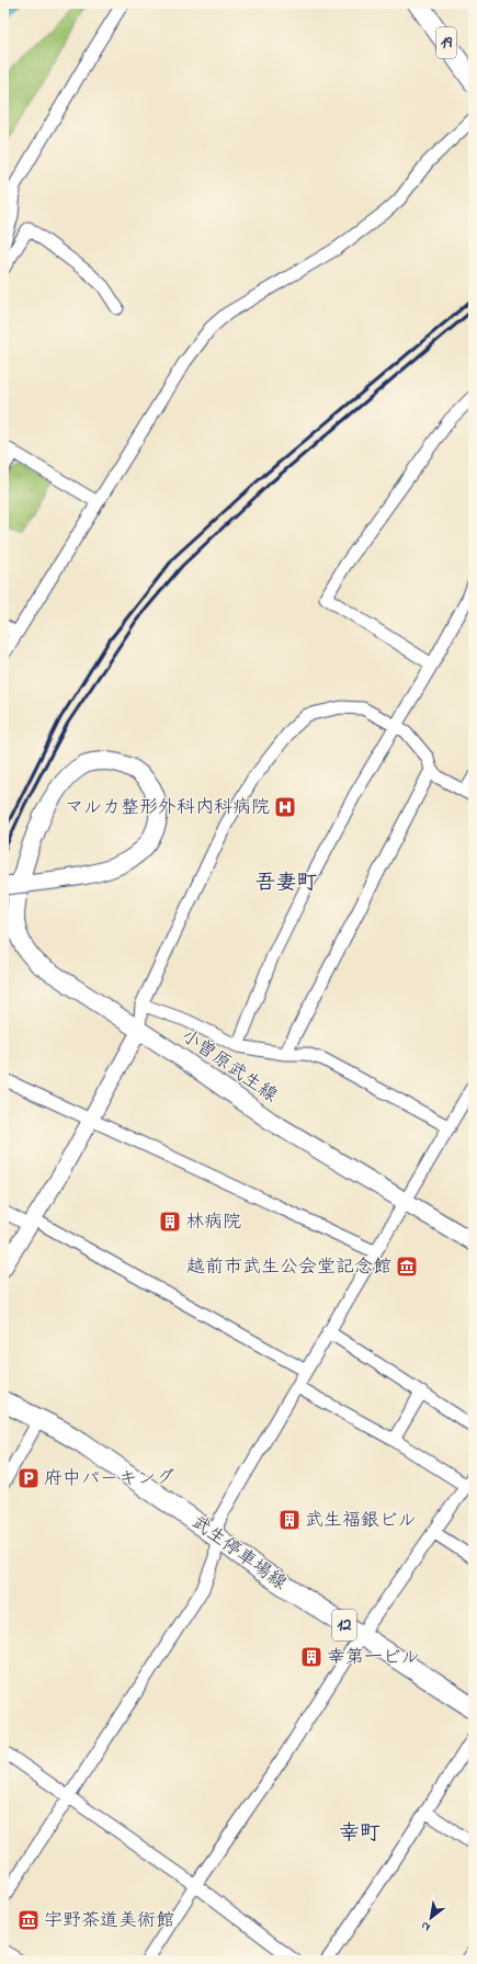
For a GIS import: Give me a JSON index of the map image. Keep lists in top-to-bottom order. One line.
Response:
{"streets":{"main road":["19","小曽原武生線","武生停車場線","12"]},"districts":["吾妻町","幸町"],"places":{"hospital":["マルカ整形外科内科病院"],"building":["林病院","武生福銀ビル","幸第一ビル"],"museum":["越前市武生公会堂記念館","宇野茶道美術館"],"parking":["府中パーキング"]},"north":"bottom left"}
